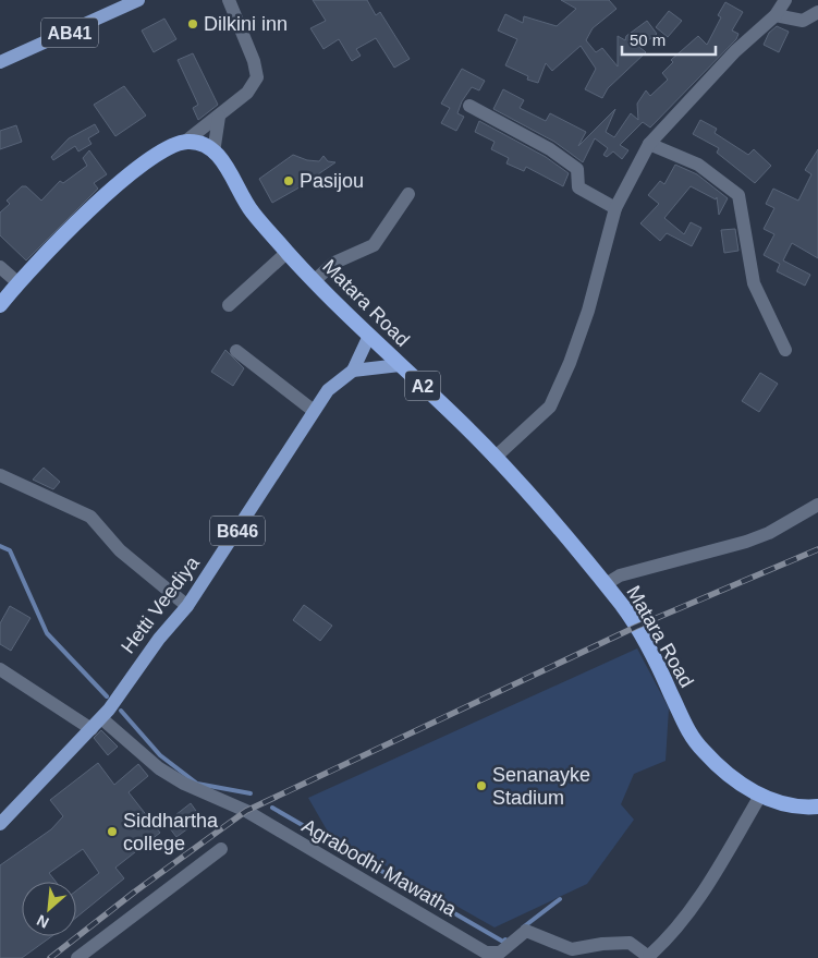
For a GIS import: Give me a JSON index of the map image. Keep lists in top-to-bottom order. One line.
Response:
{"streets":{"highway":["Matara Road","A2"],"main road":["AB41","B646","Hetti Veediya"],"street":["Agrabodhi Mawatha"]},"crossings":[["Matara Road","Hetti Veediya"],["Hetti Veediya","Agrabodhi Mawatha"]],"places":["Dilkini inn","Pasijou","Senanayke Stadium","Siddhartha college"],"scale_bar":"50 m","north":"bottom left"}
